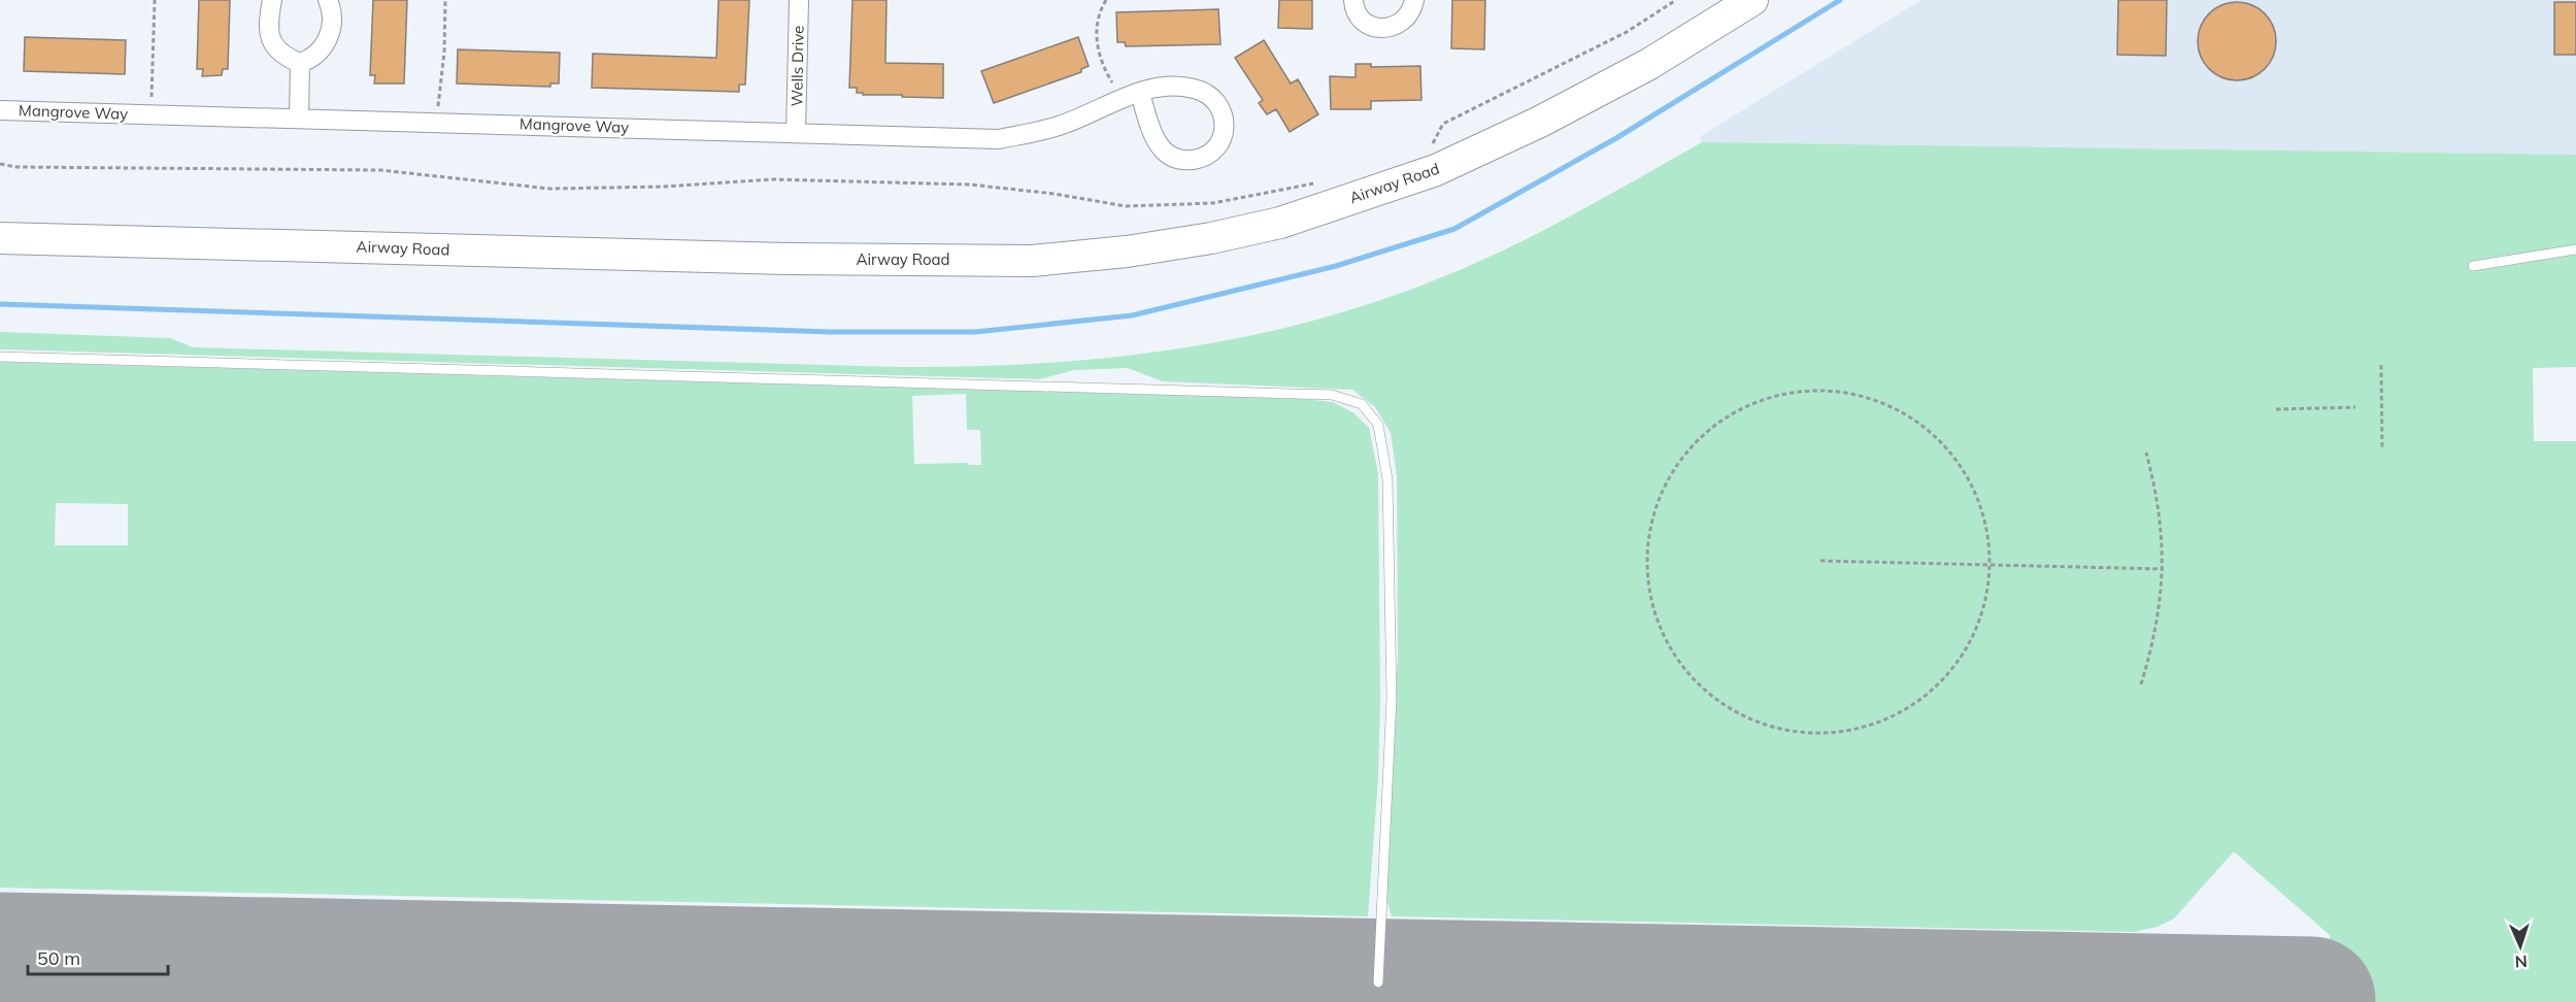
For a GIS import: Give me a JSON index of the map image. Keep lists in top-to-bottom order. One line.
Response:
{"streets":{"main road":["Airway Road"],"street":["Wells Drive","Mangrove Way"]},"crossings":[["Wells Drive","Mangrove Way"]],"scale_bar":"50 m","north":"bottom"}
